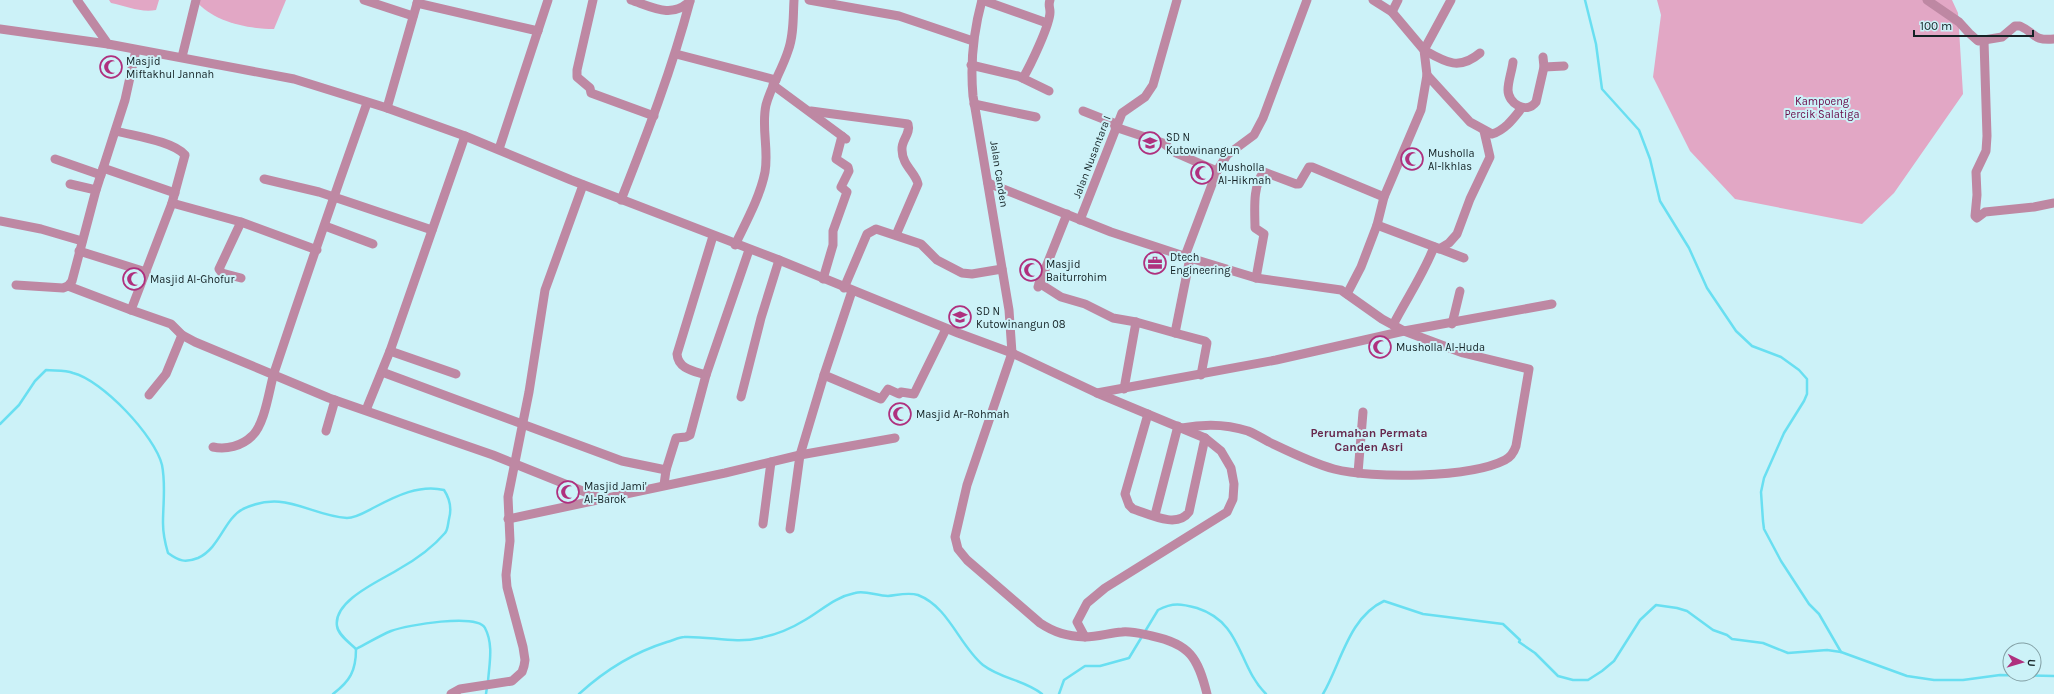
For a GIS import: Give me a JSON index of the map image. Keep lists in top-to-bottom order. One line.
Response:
{"streets":{"street":["Jalan Nusantara I","Jalan Canden"]},"districts":["Perumahan Permata Canden Asri"],"parks":["Kampoeng Percik Salatiga"],"places":{"mosque":["Masjid Miftakhul Jannah","Musholla Al-Ikhlas","Musholla Al-Hikmah","Masjid Baiturrohim","Masjid Al-Ghofur","Musholla Al-Huda","Masjid Ar-Rohmah","Masjid Jami' Al-Barok"],"school or university":["SD N Kutowinangun","SD N Kutowinangun 08"],"office":["Dtech Engineering"]},"scale_bar":"100 m","north":"right"}
